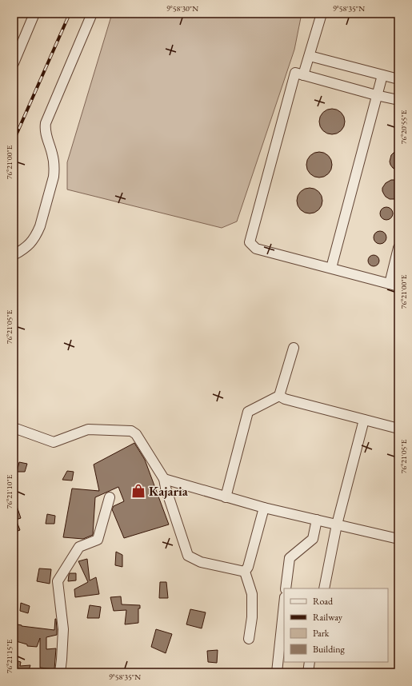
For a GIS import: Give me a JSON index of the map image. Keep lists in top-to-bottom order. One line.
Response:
{"places":{"shop":["Kajaria"]},"legend":["Road","Railway","Park","Building"],"coordinates":["9°58'30\"N","9°58'35\"N","76°20'55\"E","76°21'00\"E","76°21'05\"E","76°21'10\"E","76°21'15\"E"]}
